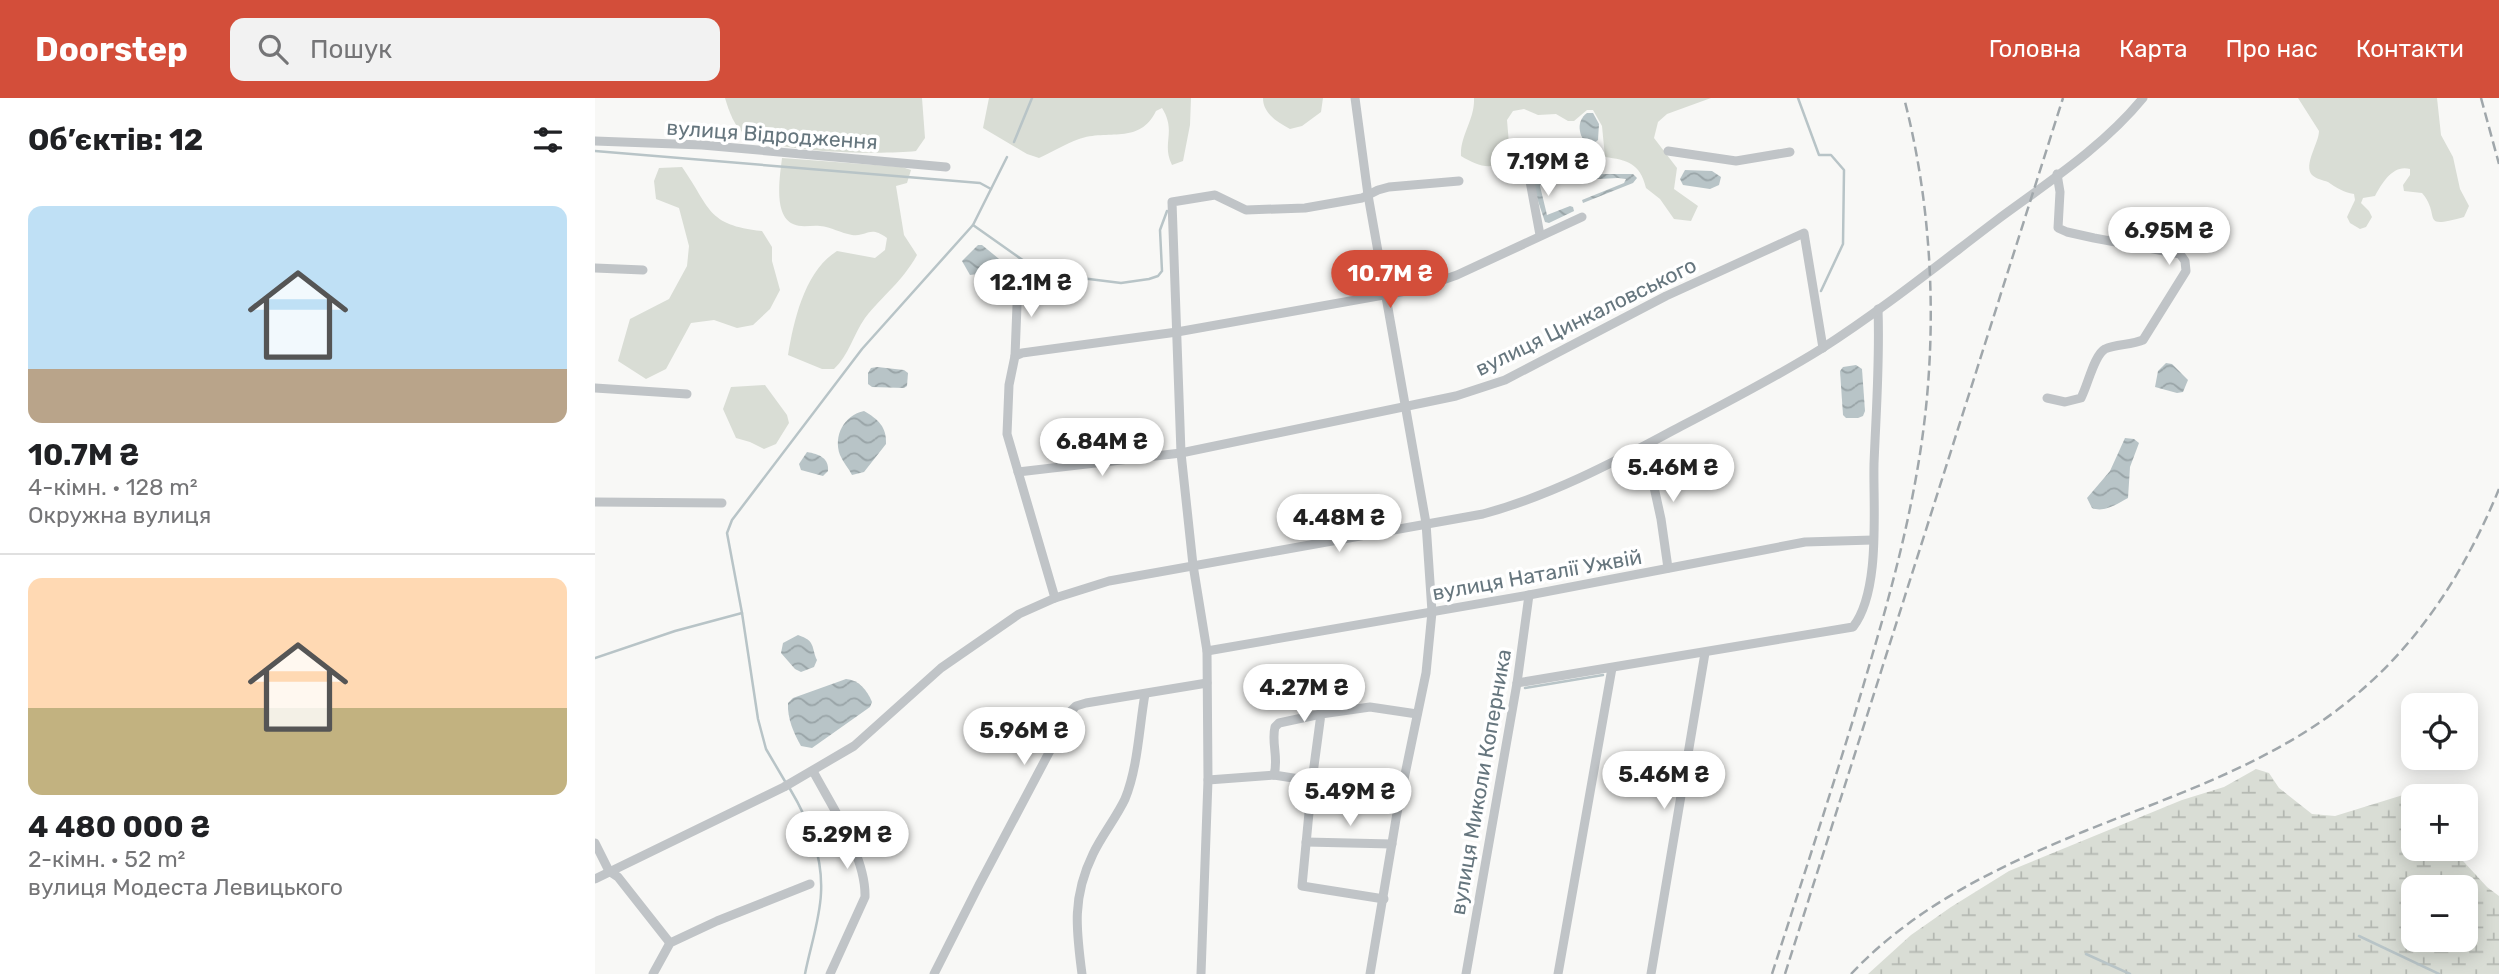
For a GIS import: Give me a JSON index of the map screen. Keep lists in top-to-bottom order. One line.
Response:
{"streets":{"street":["вулиця Відродження","вулиця Цинкаловського","вулиця Наталії Ужвій","вулиця Миколи Коперника"]},"crossings":[["вулиця Наталії Ужвій","вулиця Миколи Коперника"]],"page":{"header":"Doorstep","search":"Пошук","nav":["Головна","Карта","Про нас","Контакти"],"heading":"Об’єктів: 12","price":["7.19M ₴","6.95M ₴","10.7M ₴","12.1M ₴","6.84M ₴","5.46M ₴","4.48M ₴","4.27M ₴","5.96M ₴","5.46M ₴","5.49M ₴","5.29M ₴"],"list":[{"name":"10.7M ₴","note":"4-кімн. · 128 m² · Окружна вулиця"},{"name":"4 480 000 ₴","note":"2-кімн. · 52 m² · вулиця Модеста Левицького"}],"map_buttons":["+","−"]}}
